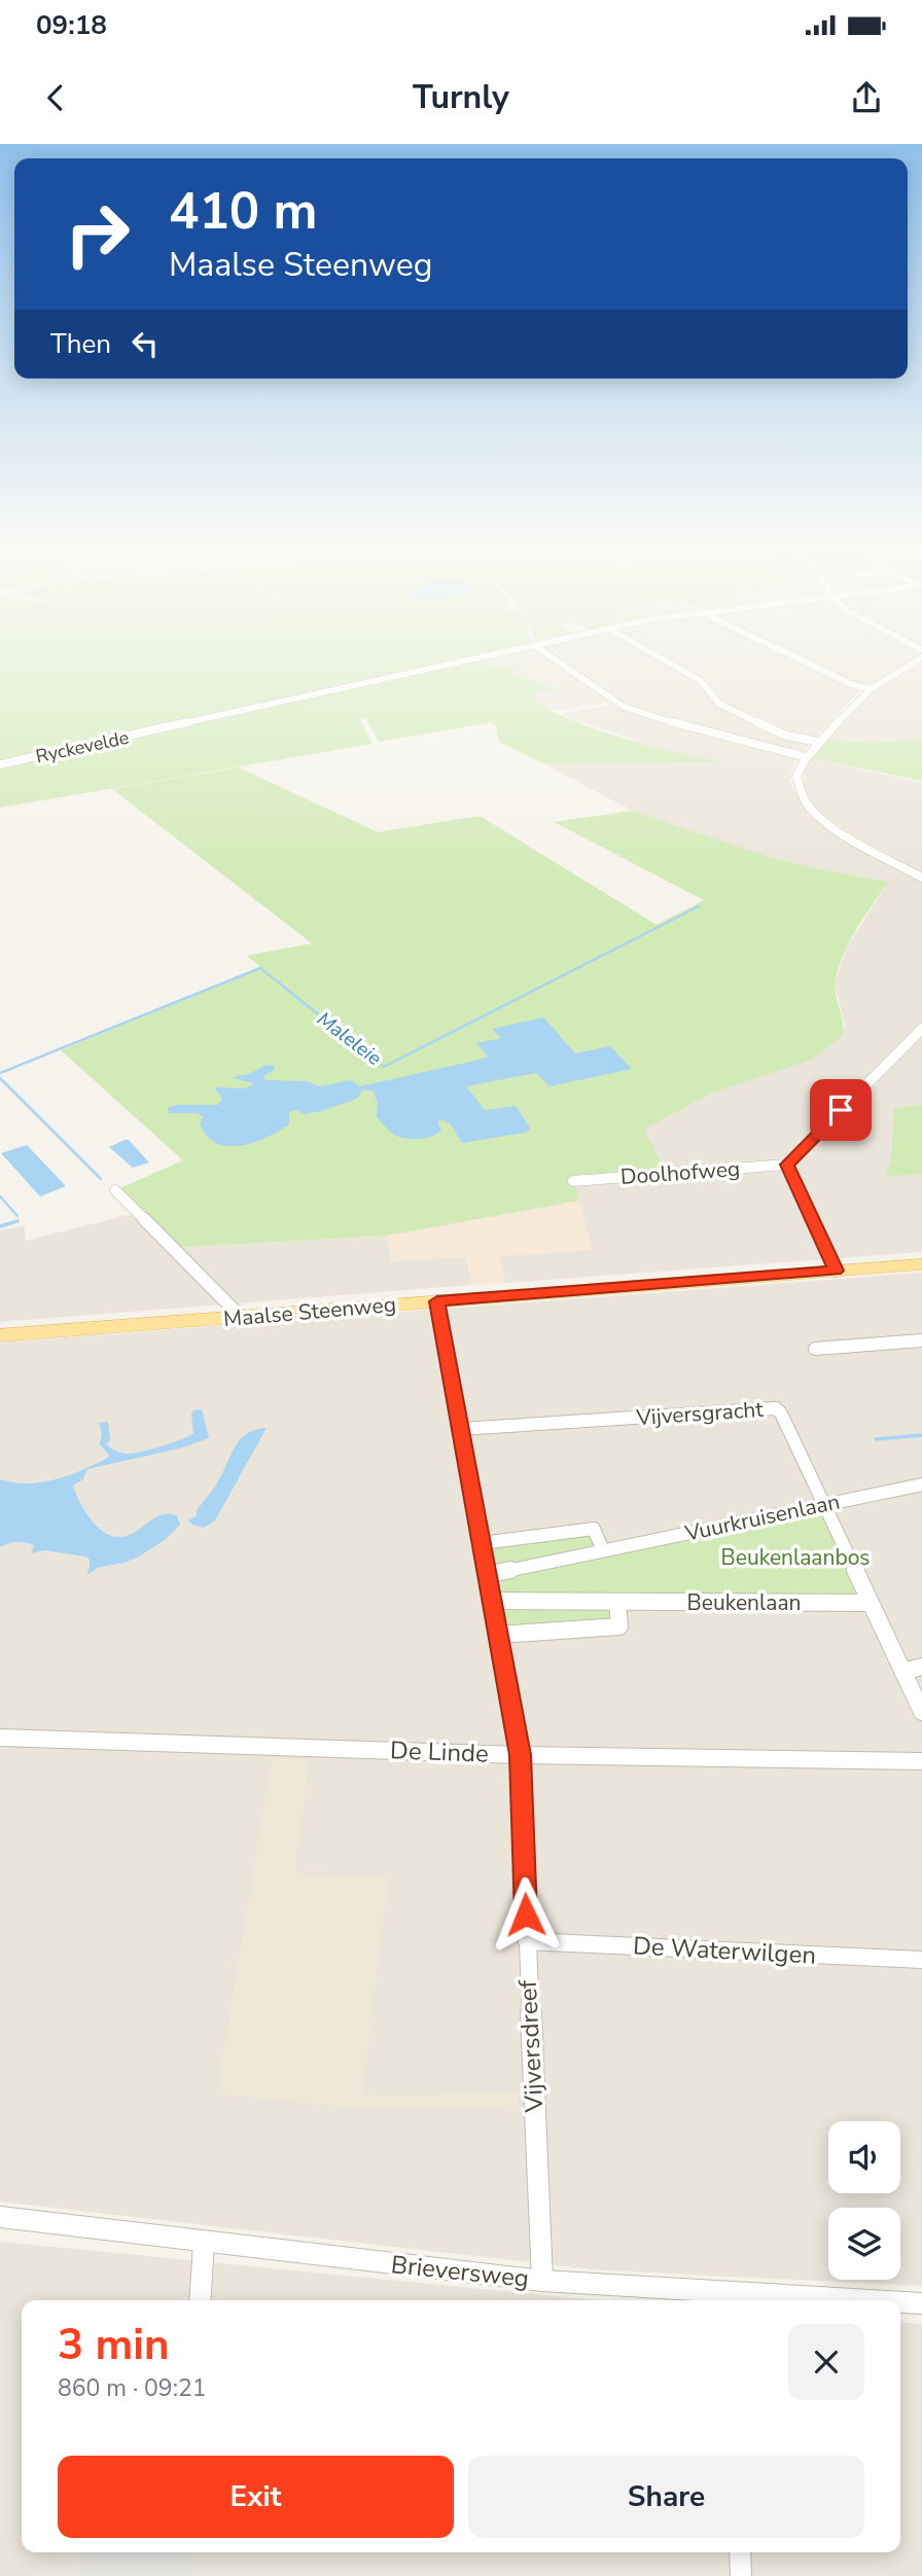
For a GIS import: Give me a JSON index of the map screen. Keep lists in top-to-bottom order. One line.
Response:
{"streets":{"main road":["Maalse Steenweg"],"street":["Ryckevelde","Doolhofweg","Vijversgracht","Vuurkruisenlaan","Beukenlaan","De Linde","De Waterwilgen","Vijversdreef","Brieversweg"]},"crossings":[["Maalse Steenweg","Vijversdreef"],["Vijversgracht","Vuurkruisenlaan"],["Vijversgracht","Beukenlaan"],["Vijversgracht","Vijversdreef"],["Vuurkruisenlaan","Vijversdreef"],["Beukenlaan","Vijversdreef"],["De Linde","Vijversdreef"],["De Waterwilgen","Vijversdreef"],["Vijversdreef","Brieversweg"]],"water":["Maleleie"],"parks":["Beukenlaanbos"],"page":{"status":"09:18","header":"Turnly","turn":["410 m","Maalse Steenweg"],"then":"Then","heading":["3 min","860 m · 09:21"],"buttons":["Exit","Share"]}}
